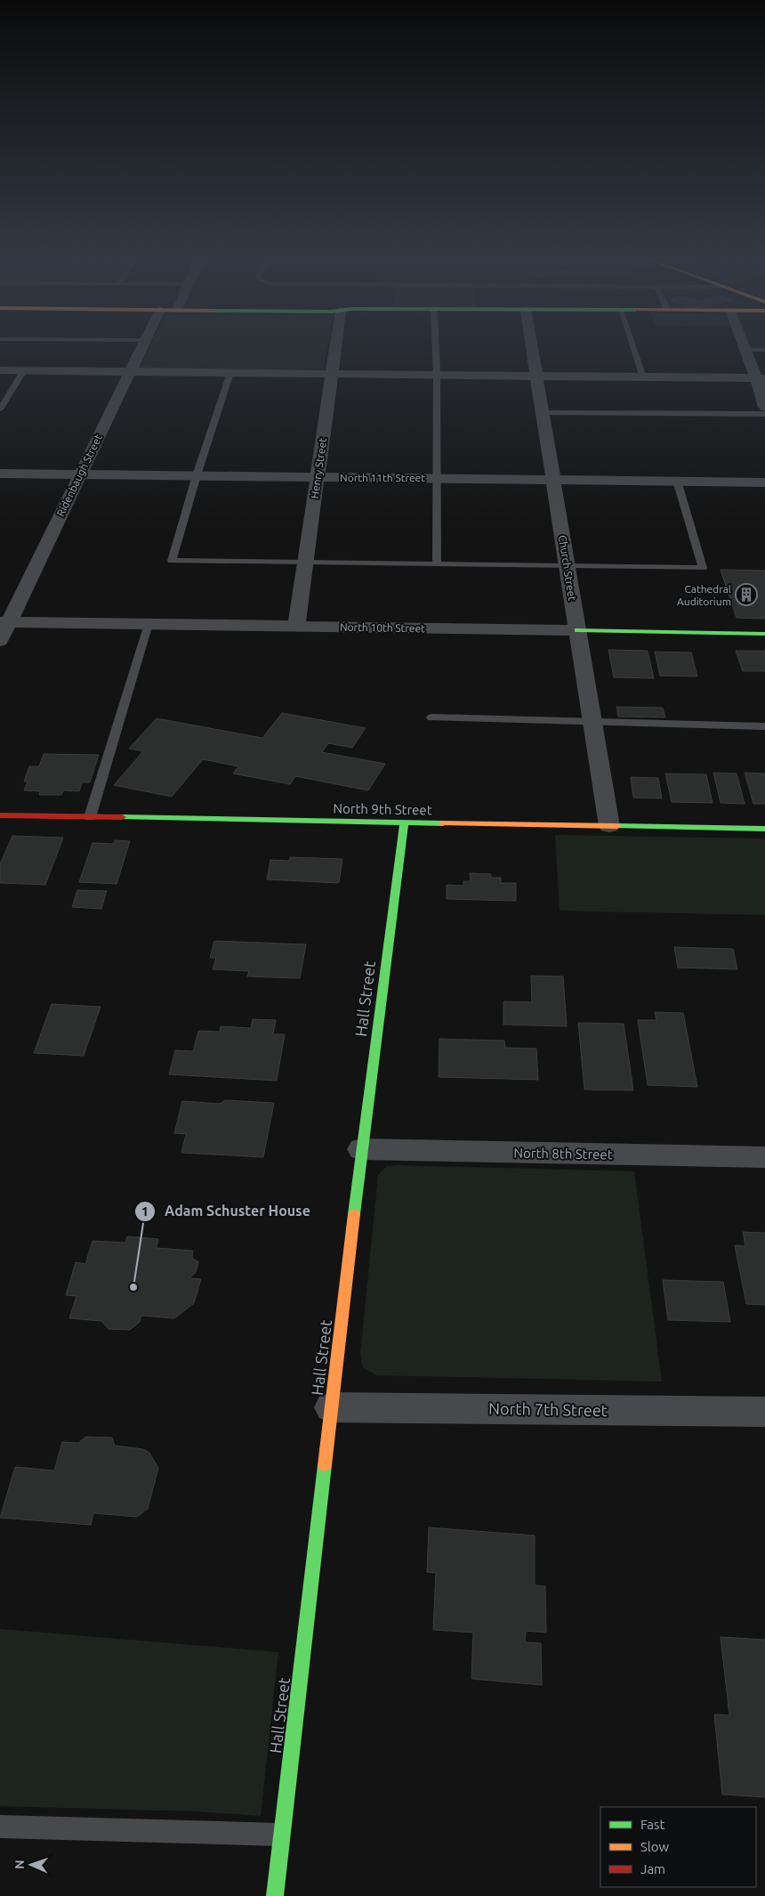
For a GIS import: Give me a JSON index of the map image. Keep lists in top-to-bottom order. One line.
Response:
{"streets":{"street":["Henry Street","Ridenbaugh Street","North 11th Street","Church Street","North 10th Street","North 9th Street","Hall Street","North 8th Street","North 7th Street"]},"crossings":[["Henry Street","North 11th Street"],["Henry Street","North 10th Street"],["Ridenbaugh Street","North 11th Street"],["Ridenbaugh Street","North 10th Street"],["North 11th Street","Church Street"],["Church Street","North 10th Street"],["Church Street","North 9th Street"],["North 9th Street","Hall Street"],["Hall Street","North 8th Street"],["Hall Street","North 7th Street"]],"places":{"building":["Cathedral Auditorium"],"other":["Adam Schuster House"]},"legend":["Fast","Slow","Jam"],"north":"left"}
